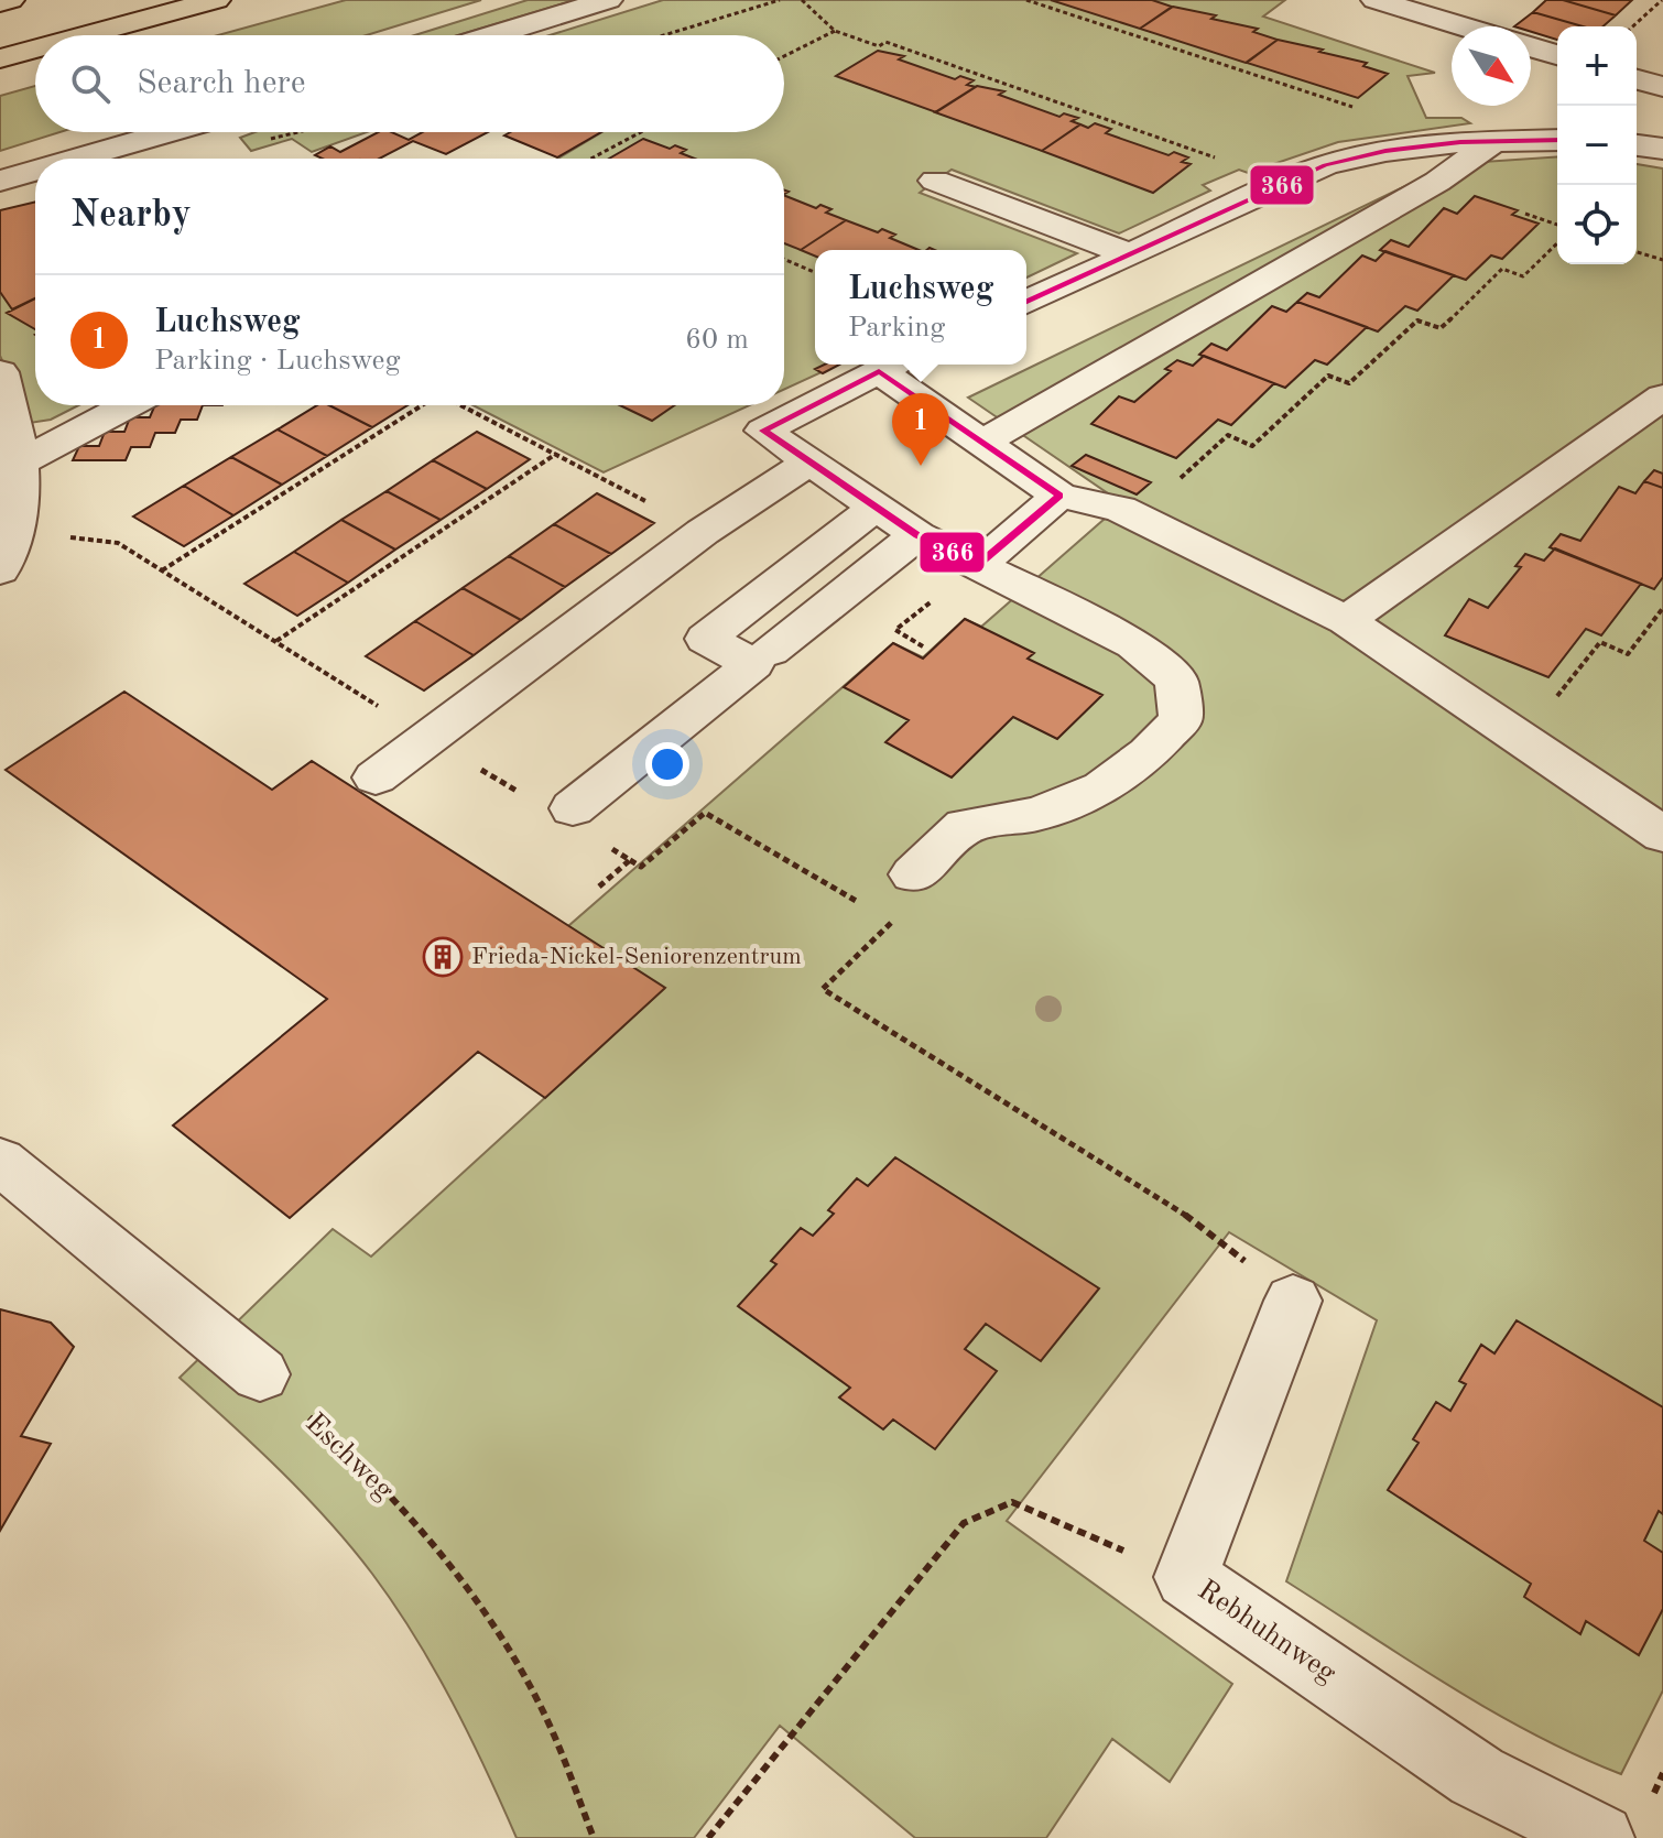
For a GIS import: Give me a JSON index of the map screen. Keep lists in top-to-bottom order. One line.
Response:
{"streets":{"street":["Rebhuhnweg"],"path":["Eschweg"]},"places":{"building":["Frieda-Nickel-Seniorenzentrum"]},"lines":["transit line 366"],"north":"bottom right","page":{"map_buttons":["+","−"],"search":"Search here","heading":"Nearby","popup":["Luchsweg","Parking"],"list":[{"mark":"1","name":"Luchsweg","note":"Parking · Luchsweg","value":"60 m"}],"pins":"1"}}
